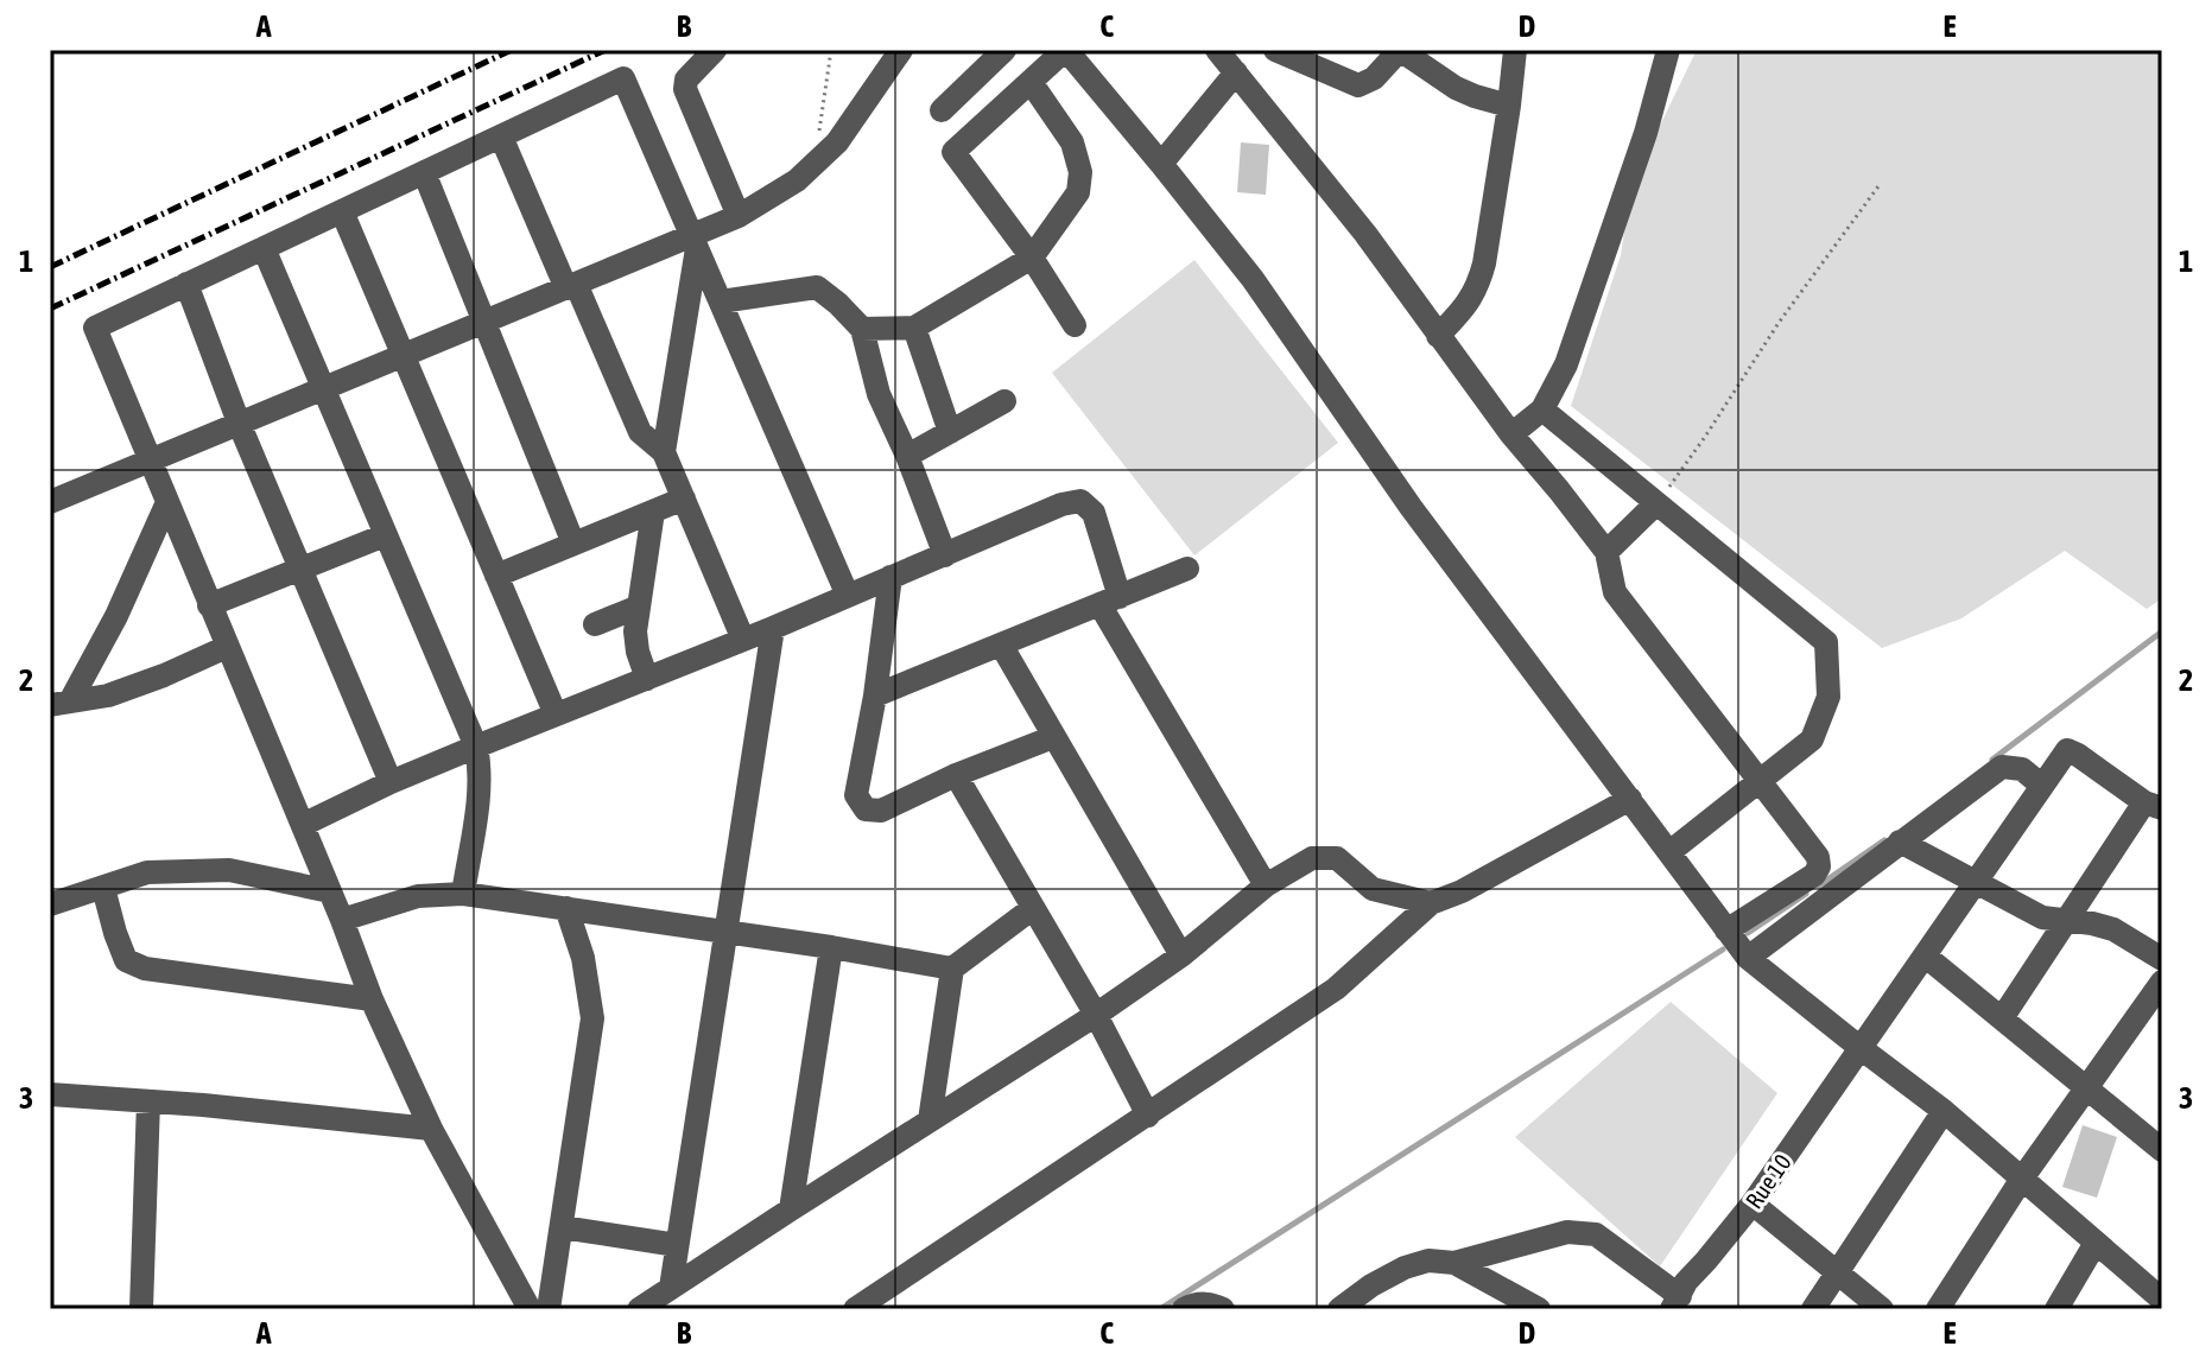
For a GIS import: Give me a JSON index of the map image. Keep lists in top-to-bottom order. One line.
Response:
{"streets":{"street":["Rue 10"]},"grid":{"columns":["A","B","C","D","E"],"rows":["1","2","3"]}}
